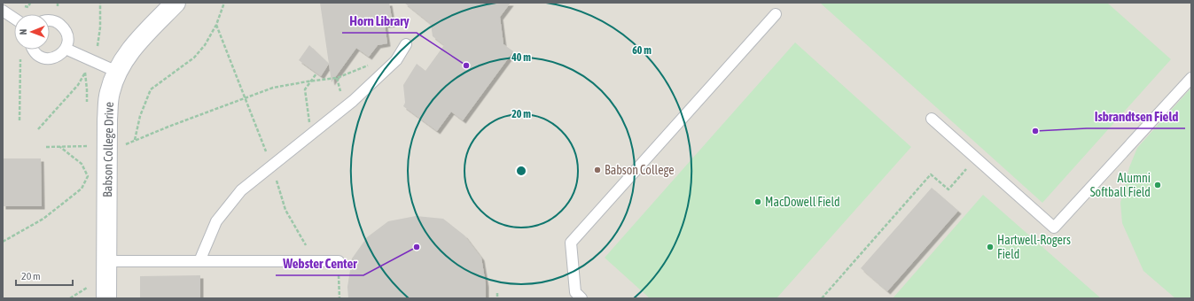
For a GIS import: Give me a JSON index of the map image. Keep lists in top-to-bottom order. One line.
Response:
{"streets":{"street":["Babson College Drive"]},"places":["Horn Library","Isbrandtsen Field","Babson College","Alumni Softball Field","MacDowell Field","Webster Center","Hartwell-Rogers Field"],"scale_bar":"20 m","north":"left","rings":["60 m","40 m","20 m"]}
